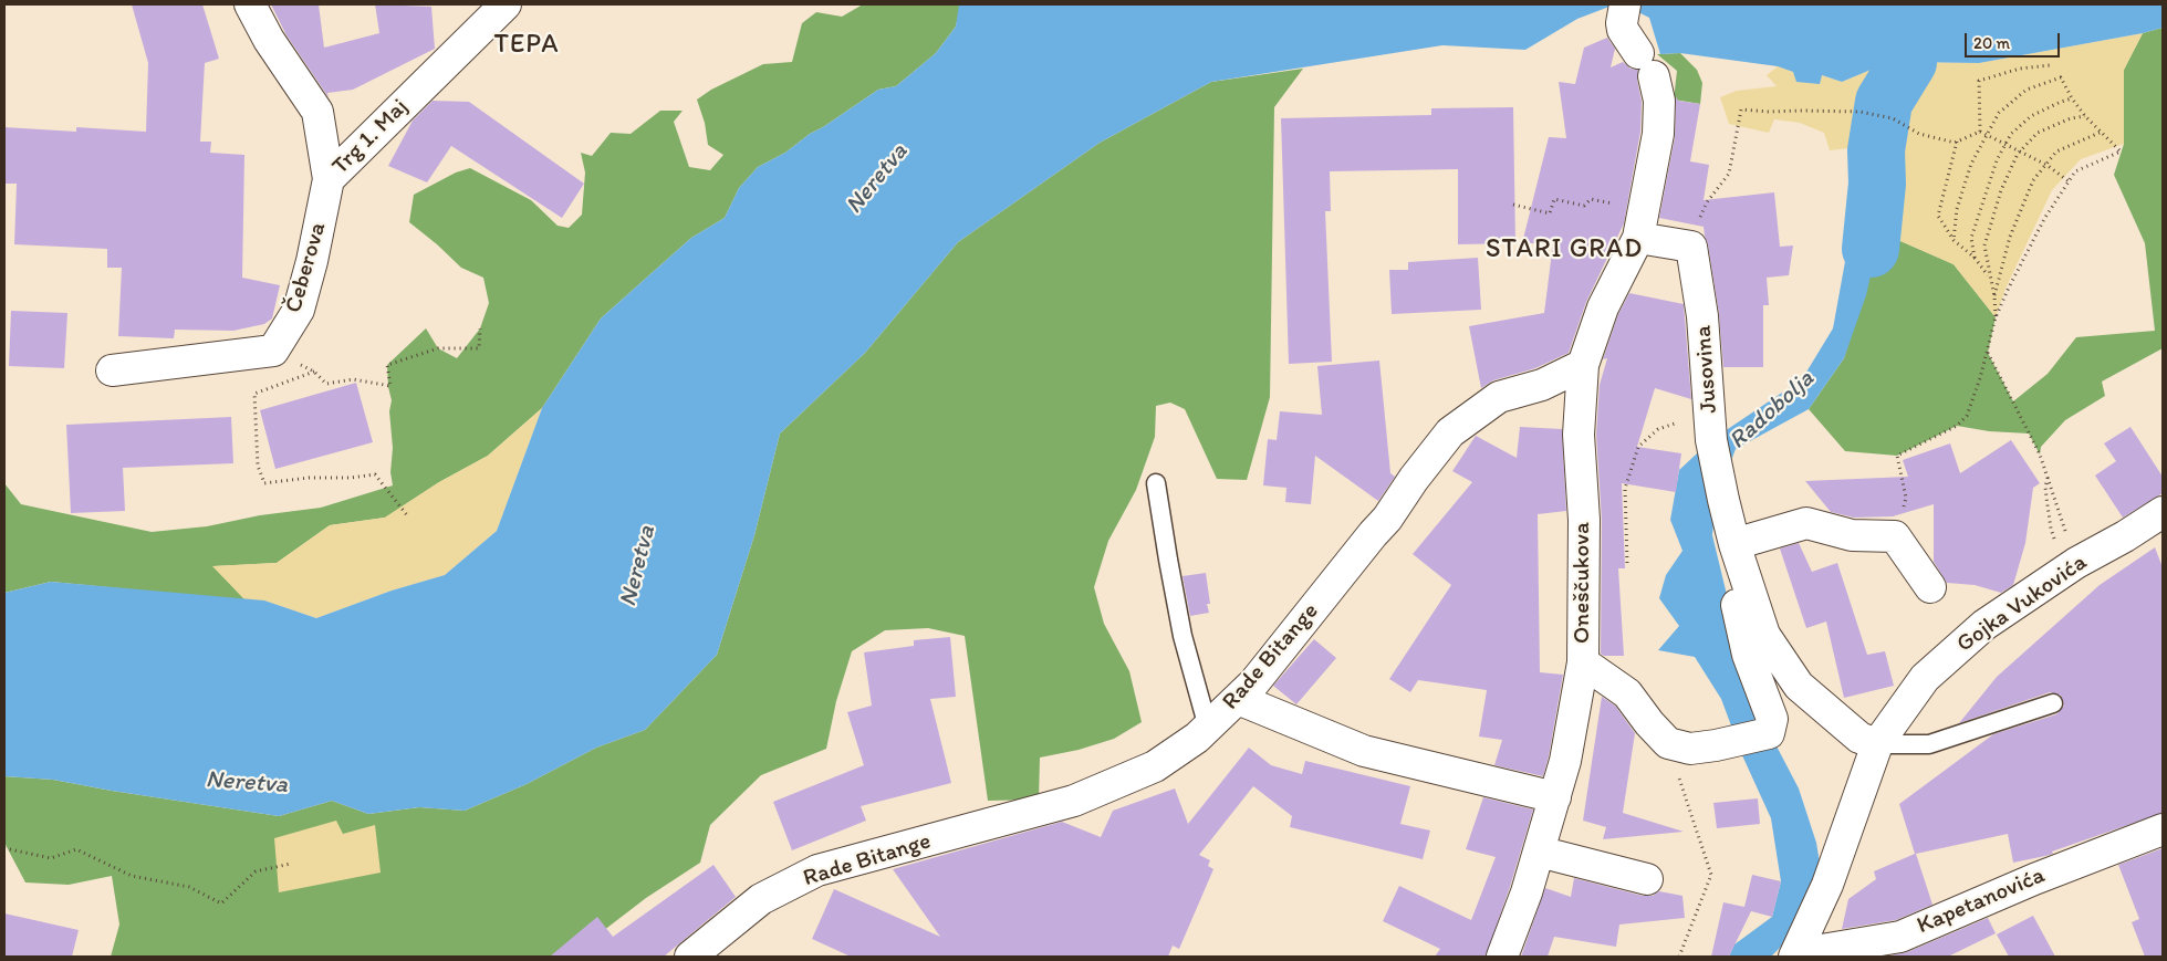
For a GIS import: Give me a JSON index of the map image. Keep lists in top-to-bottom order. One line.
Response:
{"streets":{"street":["Trg 1. Maj","Čeberova","Jusovina","Oneščukova","Gojka Vukovića","Rade Bitange","Kapetanovića"]},"crossings":[["Trg 1. Maj","Čeberova"],["Jusovina","Oneščukova"],["Jusovina","Gojka Vukovića"],["Oneščukova","Rade Bitange"],["Gojka Vukovića","Kapetanovića"]],"districts":["TEPA","STARI GRAD"],"water":["Neretva","Radobolja"],"scale_bar":"20 m"}
